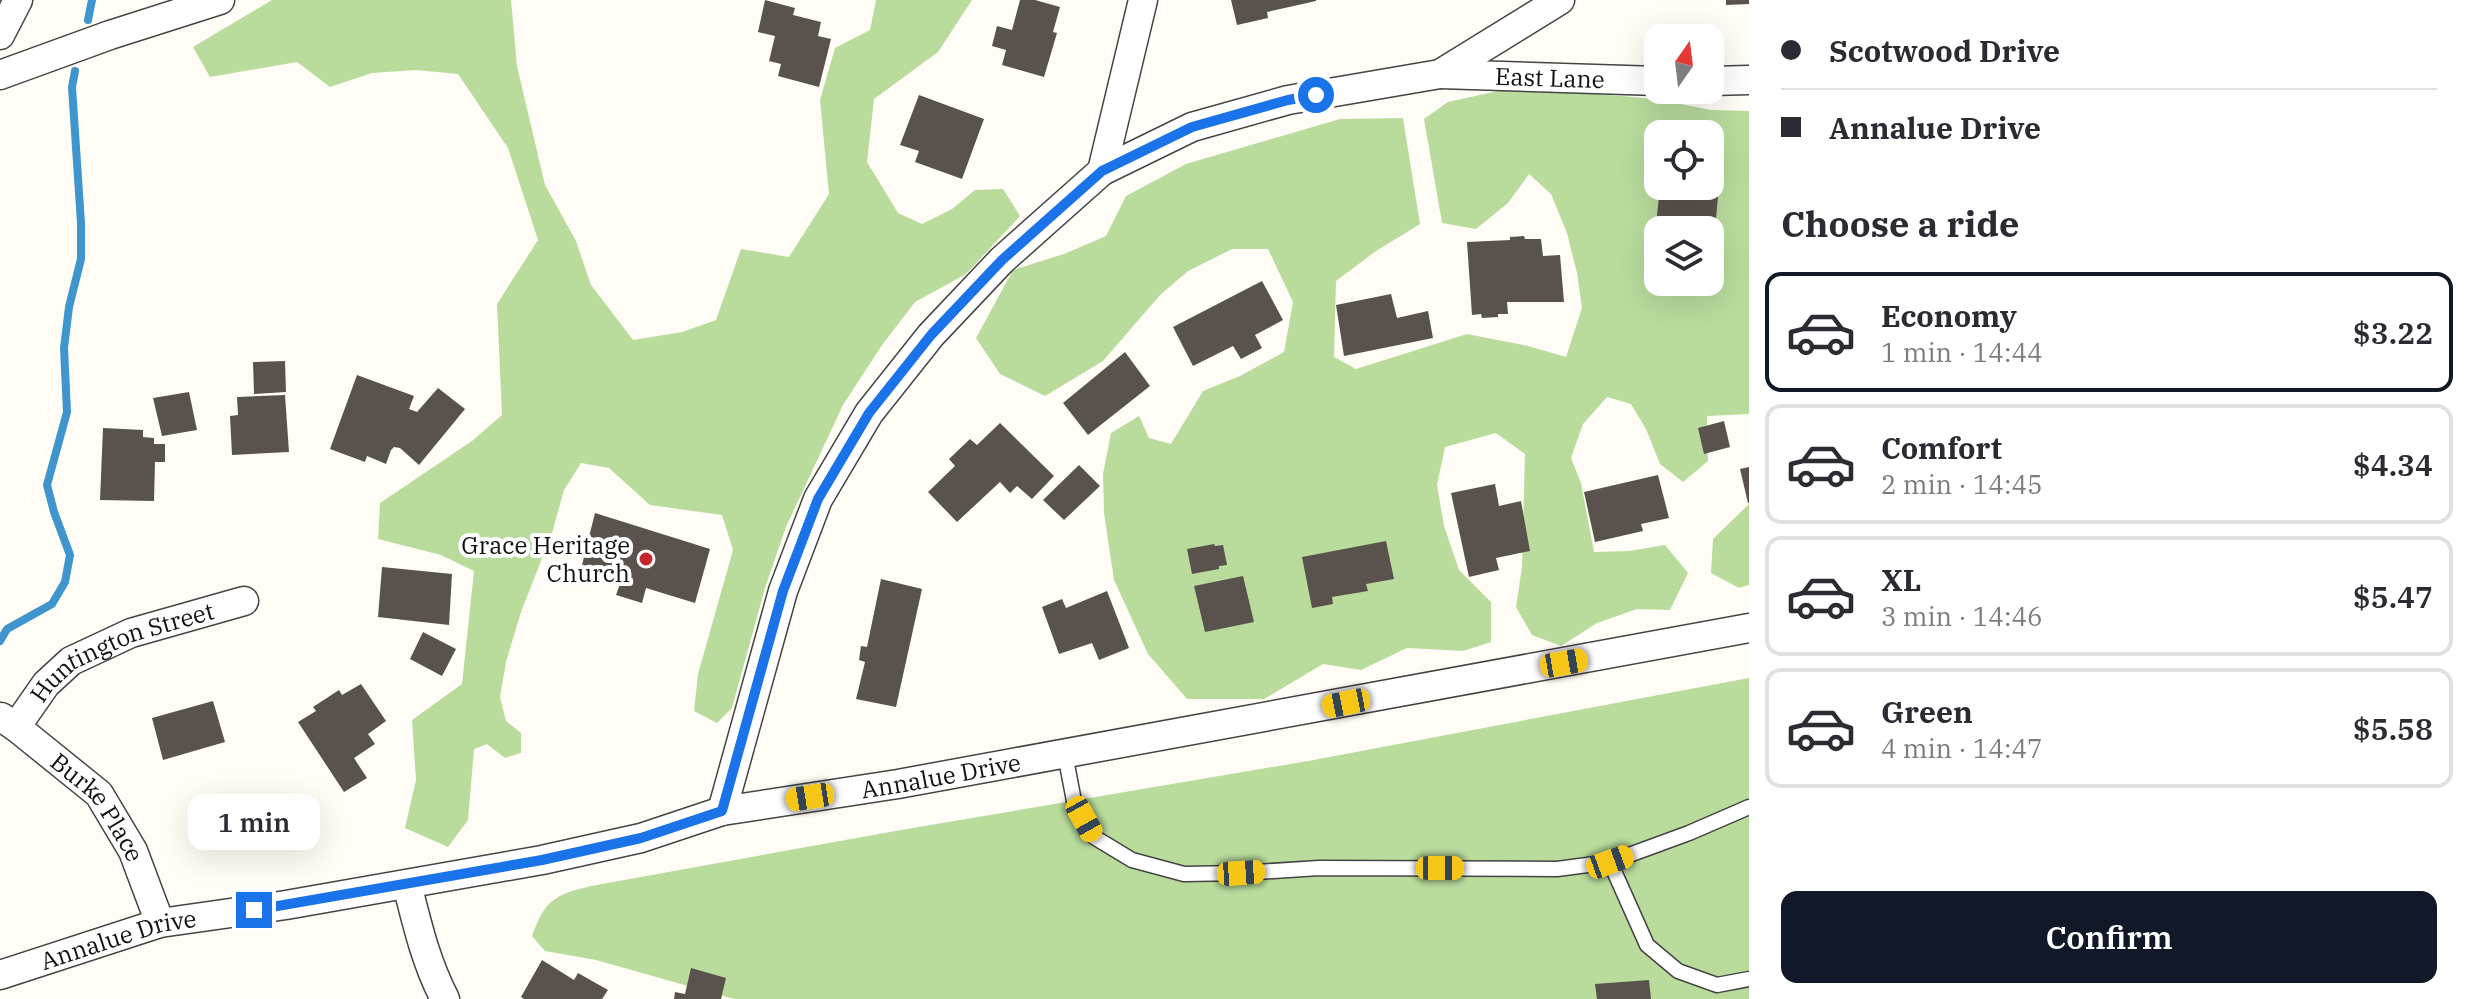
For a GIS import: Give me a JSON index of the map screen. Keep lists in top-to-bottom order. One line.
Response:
{"streets":{"street":["East Lane","Huntington Street","Annalue Drive","Burke Place"]},"crossings":[["Huntington Street","Burke Place"],["Annalue Drive","Burke Place"]],"places":["Grace Heritage Church"],"north":"top","page":{"banner":["Scotwood Drive","Annalue Drive"],"heading":"Choose a ride","list":[{"name":"Economy","note":"1 min · 14:44","value":"$3.22"},{"name":"Comfort","note":"2 min · 14:45","value":"$4.34"},{"name":"XL","note":"3 min · 14:46","value":"$5.47"},{"name":"Green","note":"4 min · 14:47","value":"$5.58"}],"bubble":"1 min","buttons":"Confirm"}}
